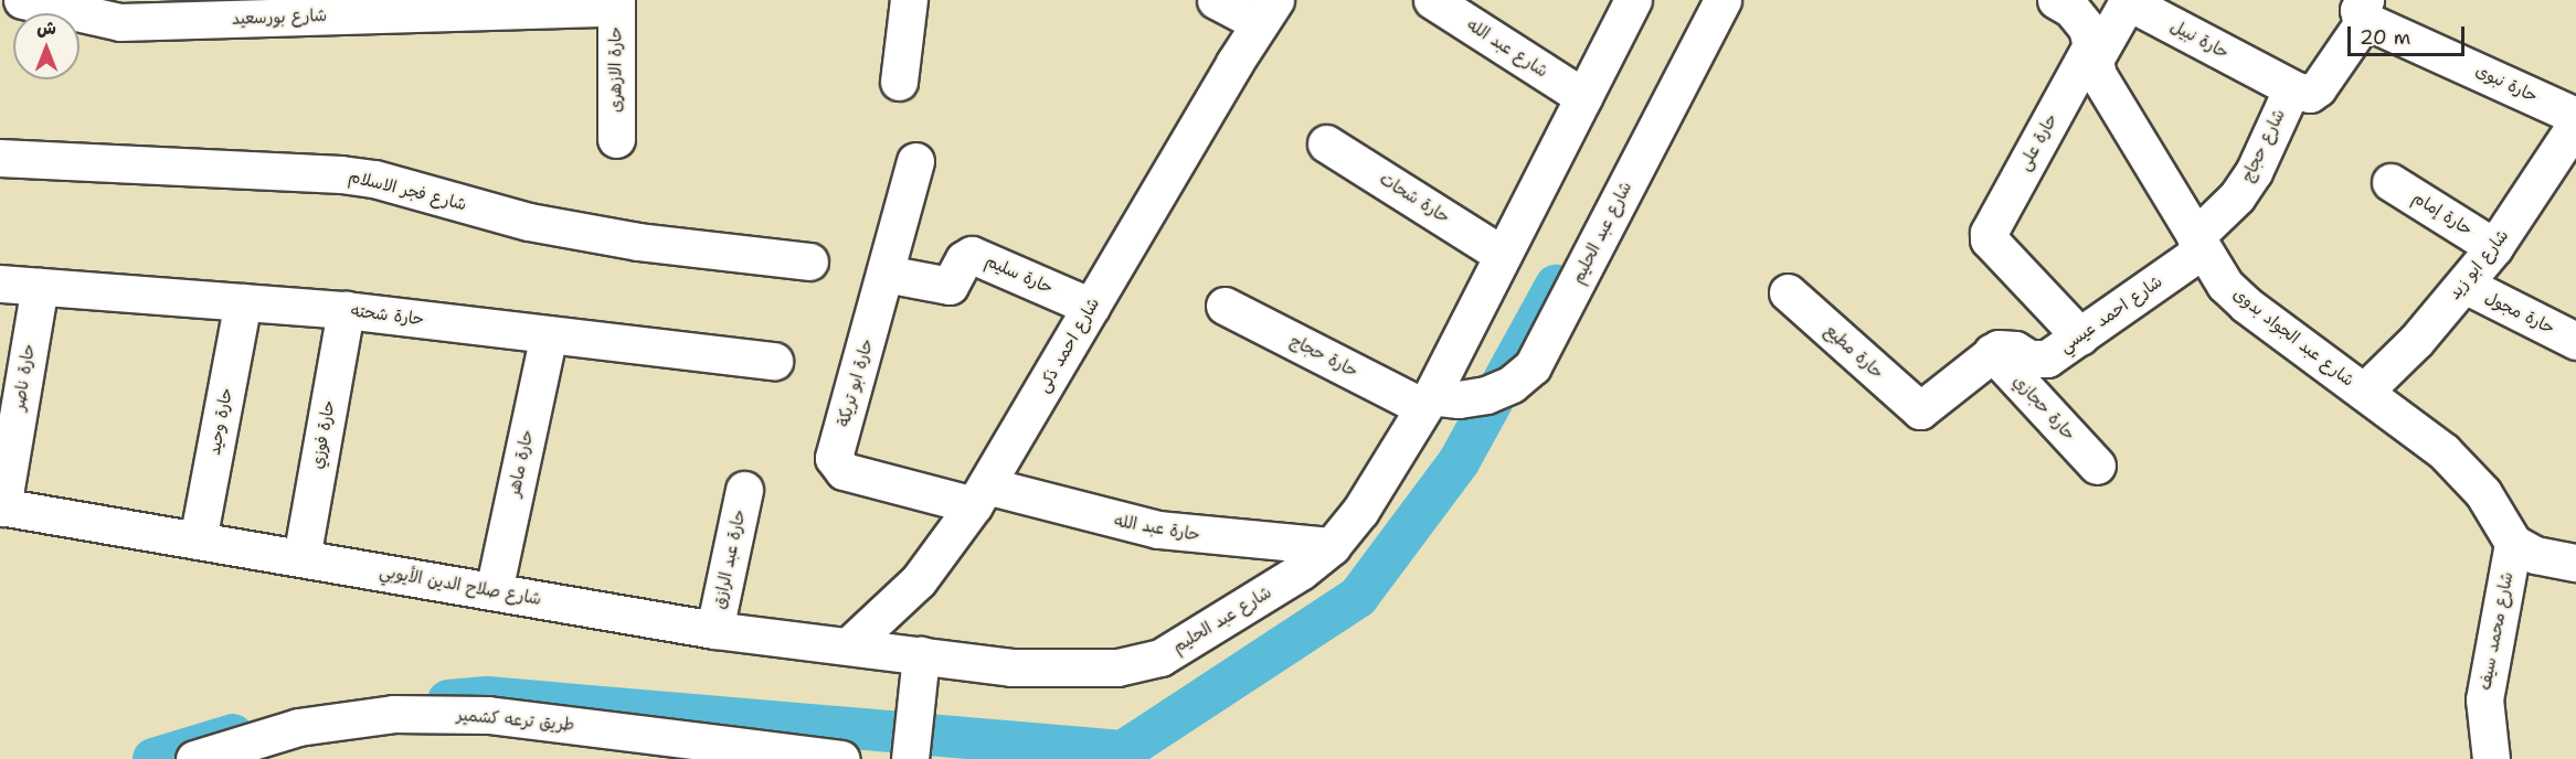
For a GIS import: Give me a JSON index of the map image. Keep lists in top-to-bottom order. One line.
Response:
{"streets":{"street":["شارع بورسعيد","حارة نبيل","شارع عبد الله","حارة الازهرى","حارة نبوى","حارة على","شارع حجاج","شارع فجر الاسلام","حارة شحات","حارة إمام","شارع عبد الحليم","شارع ابو زيد","حارة سليم","حارة مجول","شارع احمد عيسي","حارة شحته","شارع عبد الجواد بدوى","شارع احمد ذكى","حارة مطيع","حارة حجاج","حارة ناصر","حارة ابو تريكة","حارة حجازي","حارة وحيد","حارة فوزي","حارة ماهر","حارة عبد الله","حارة عبد الرازق","شارع صلاح الدين الأيوبي","شارع محمد سيف","طريق ترعه كشمير"]},"crossings":[["شارع بورسعيد","حارة الازهرى"],["حارة نبيل","حارة على"],["حارة نبيل","شارع حجاج"],["حارة نبيل","شارع عبد الجواد بدوى"],["شارع عبد الله","شارع عبد الحليم"],["حارة نبوى","شارع حجاج"],["حارة على","شارع احمد عيسي"],["حارة على","شارع عبد الجواد بدوى"],["شارع حجاج","شارع احمد عيسي"],["شارع حجاج","شارع عبد الجواد بدوى"],["حارة شحات","شارع عبد الحليم"],["حارة إمام","شارع ابو زيد"],["شارع عبد الحليم","حارة حجاج"],["شارع عبد الحليم","حارة عبد الله"],["شارع عبد الحليم","شارع صلاح الدين الأيوبي"],["شارع ابو زيد","حارة مجول"],["شارع ابو زيد","شارع عبد الجواد بدوى"],["حارة سليم","شارع احمد ذكى"],["حارة سليم","حارة ابو تريكة"],["شارع احمد عيسي","شارع عبد الجواد بدوى"],["شارع احمد عيسي","حارة مطيع"],["شارع احمد عيسي","حارة حجازي"],["حارة شحته","حارة ناصر"],["حارة شحته","حارة وحيد"],["حارة شحته","حارة فوزي"],["حارة شحته","حارة ماهر"],["شارع عبد الجواد بدوى","شارع محمد سيف"],["شارع احمد ذكى","حارة ابو تريكة"],["شارع احمد ذكى","حارة عبد الله"],["شارع احمد ذكى","شارع صلاح الدين الأيوبي"],["حارة مطيع","حارة حجازي"],["حارة ناصر","شارع صلاح الدين الأيوبي"],["حارة ابو تريكة","حارة عبد الله"],["حارة وحيد","شارع صلاح الدين الأيوبي"],["حارة فوزي","شارع صلاح الدين الأيوبي"],["حارة ماهر","شارع صلاح الدين الأيوبي"],["حارة عبد الرازق","شارع صلاح الدين الأيوبي"]],"scale_bar":"20 m","north":"top"}
